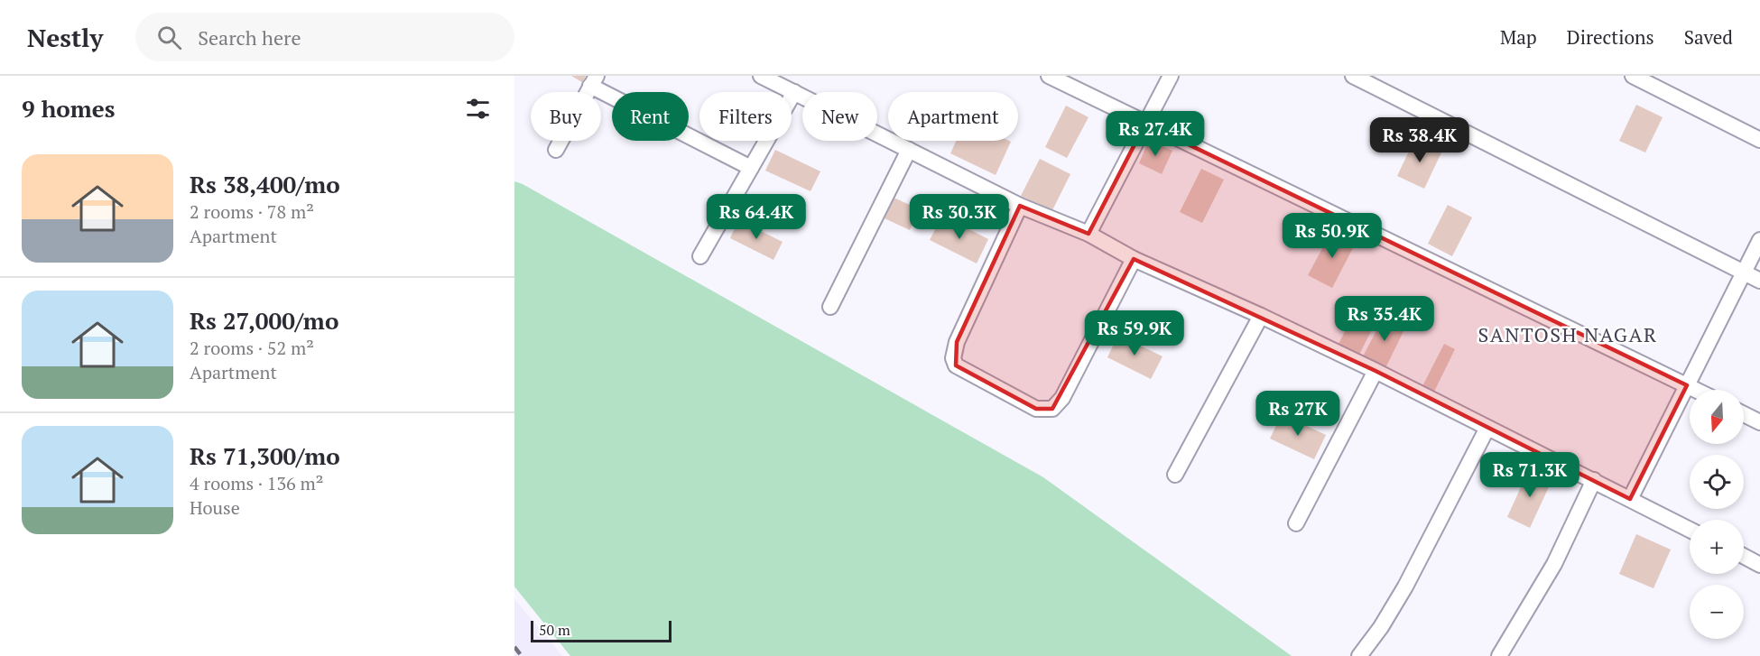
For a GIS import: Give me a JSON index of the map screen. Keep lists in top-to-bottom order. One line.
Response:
{"districts":["SANTOSH NAGAR"],"scale_bar":"50 m","north":"bottom","page":{"header":"Nestly","search":"Search here","nav":["Map","Directions","Saved"],"heading":"9 homes","chip":["Buy","Rent","Filters","New","Apartment"],"price":["Rs 27.4K","Rs 38.4K","Rs 64.4K","Rs 30.3K","Rs 50.9K","Rs 35.4K","Rs 59.9K","Rs 27K","Rs 71.3K"],"list":[{"name":"Rs 38,400/mo","note":"2 rooms · 78 m² · Apartment"},{"name":"Rs 27,000/mo","note":"2 rooms · 52 m² · Apartment"},{"name":"Rs 71,300/mo","note":"4 rooms · 136 m² · House"}],"map_buttons":["+","−"],"scale":"50 m"}}
